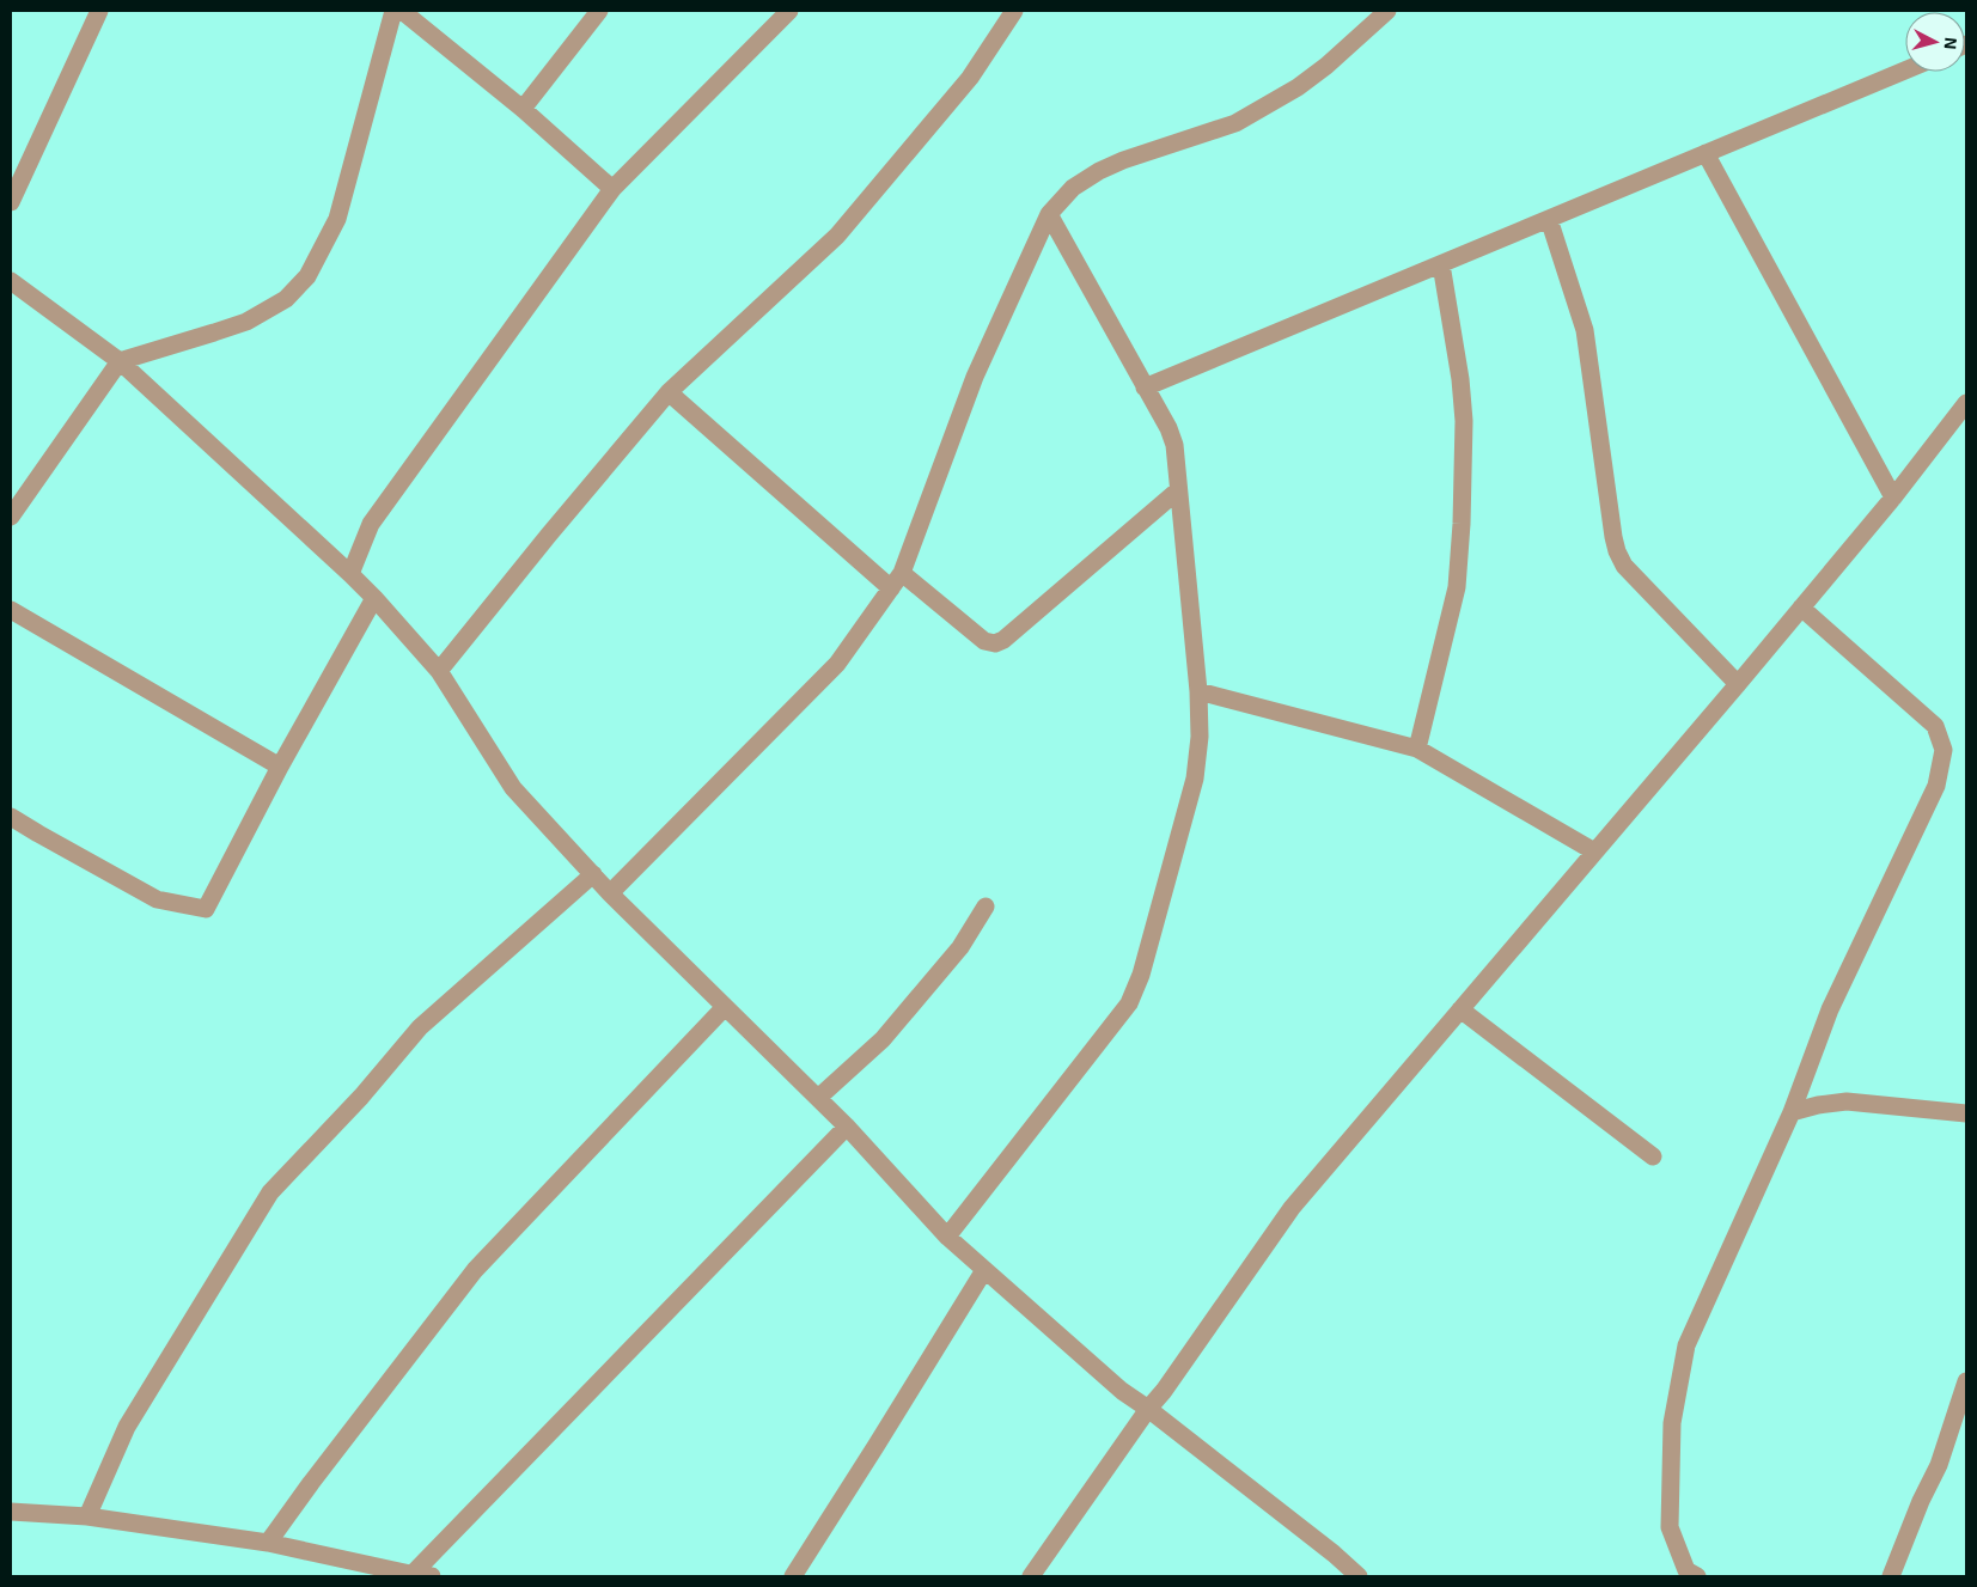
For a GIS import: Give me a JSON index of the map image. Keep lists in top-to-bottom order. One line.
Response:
{"north":"right"}
